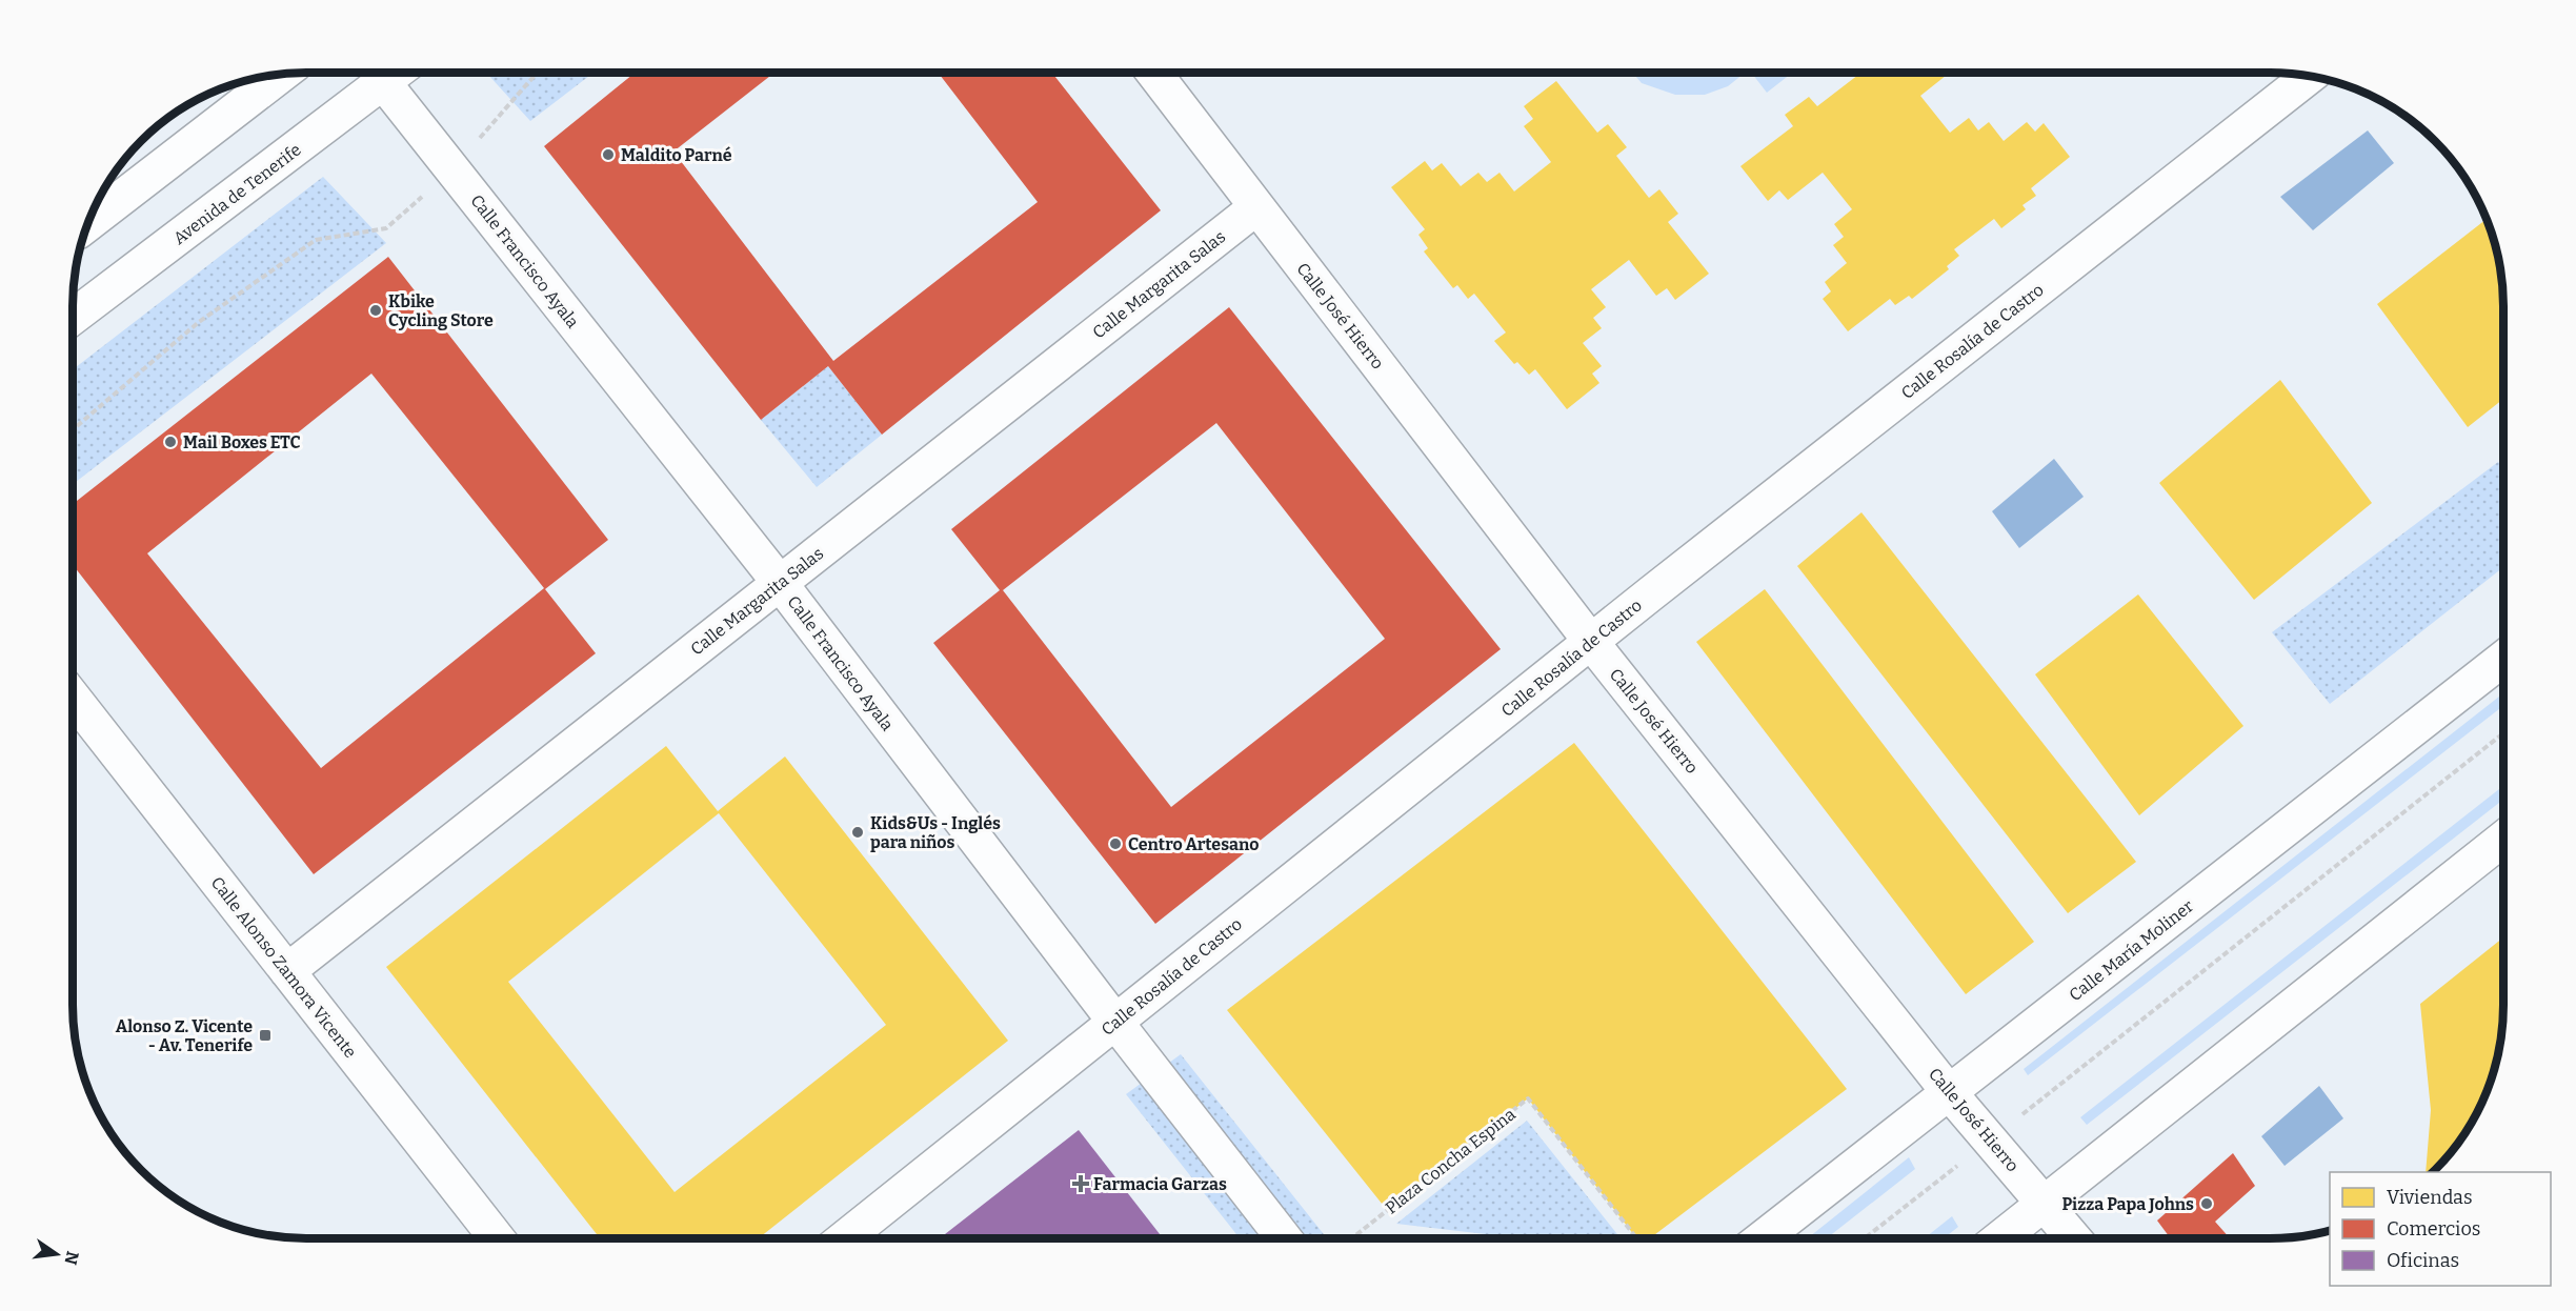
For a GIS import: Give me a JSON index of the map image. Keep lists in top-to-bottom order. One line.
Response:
{"streets":{"street":["Avenida de Tenerife","Calle Francisco Ayala","Calle Margarita Salas","Calle José Hierro","Calle Rosalía de Castro","Calle María Moliner","Calle Alonso Zamora Vicente"],"path":["Plaza Concha Espina"]},"crossings":[["Avenida de Tenerife","Calle Francisco Ayala"],["Calle Francisco Ayala","Calle Margarita Salas"],["Calle Francisco Ayala","Calle Rosalía de Castro"],["Calle Margarita Salas","Calle José Hierro"],["Calle Margarita Salas","Calle Alonso Zamora Vicente"],["Calle José Hierro","Calle Rosalía de Castro"],["Calle José Hierro","Calle María Moliner"]],"places":{"other":["Maldito Parné","Kbike Cycling Store","Mail Boxes ETC","Kids&Us - Inglés para niños","Centro Artesano","Pizza Papa Johns"],"transit":["Alonso Z. Vicente - Av. Tenerife"],"health":["Farmacia Garzas"]},"legend":["Viviendas","Comercios","Oficinas"],"north":"right"}
